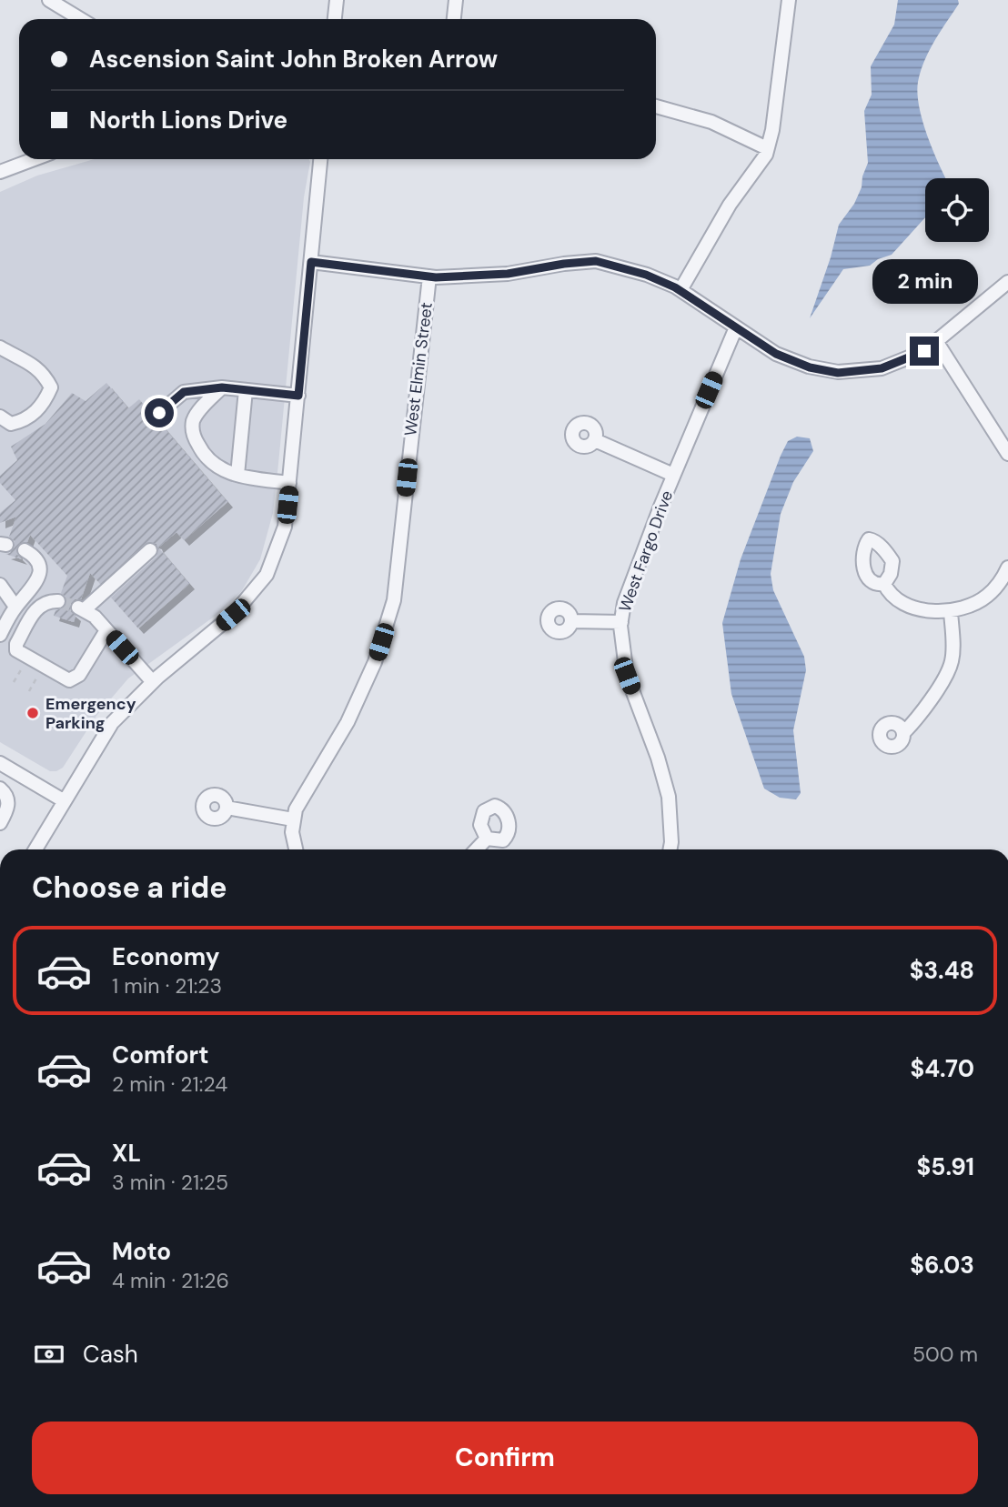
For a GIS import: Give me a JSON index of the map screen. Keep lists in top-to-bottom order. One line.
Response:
{"streets":{"street":["West Elmin Street","West Fargo Drive"]},"places":["Emergency Parking"],"page":{"banner":["Ascension Saint John Broken Arrow","North Lions Drive"],"bubble":"2 min","heading":"Choose a ride","list":[{"name":"Economy","note":"1 min · 21:23","value":"$3.48"},{"name":"Comfort","note":"2 min · 21:24","value":"$4.70"},{"name":"XL","note":"3 min · 21:25","value":"$5.91"},{"name":"Moto","note":"4 min · 21:26","value":"$6.03"}],"pay":["Cash","500 m"],"buttons":"Confirm"}}
